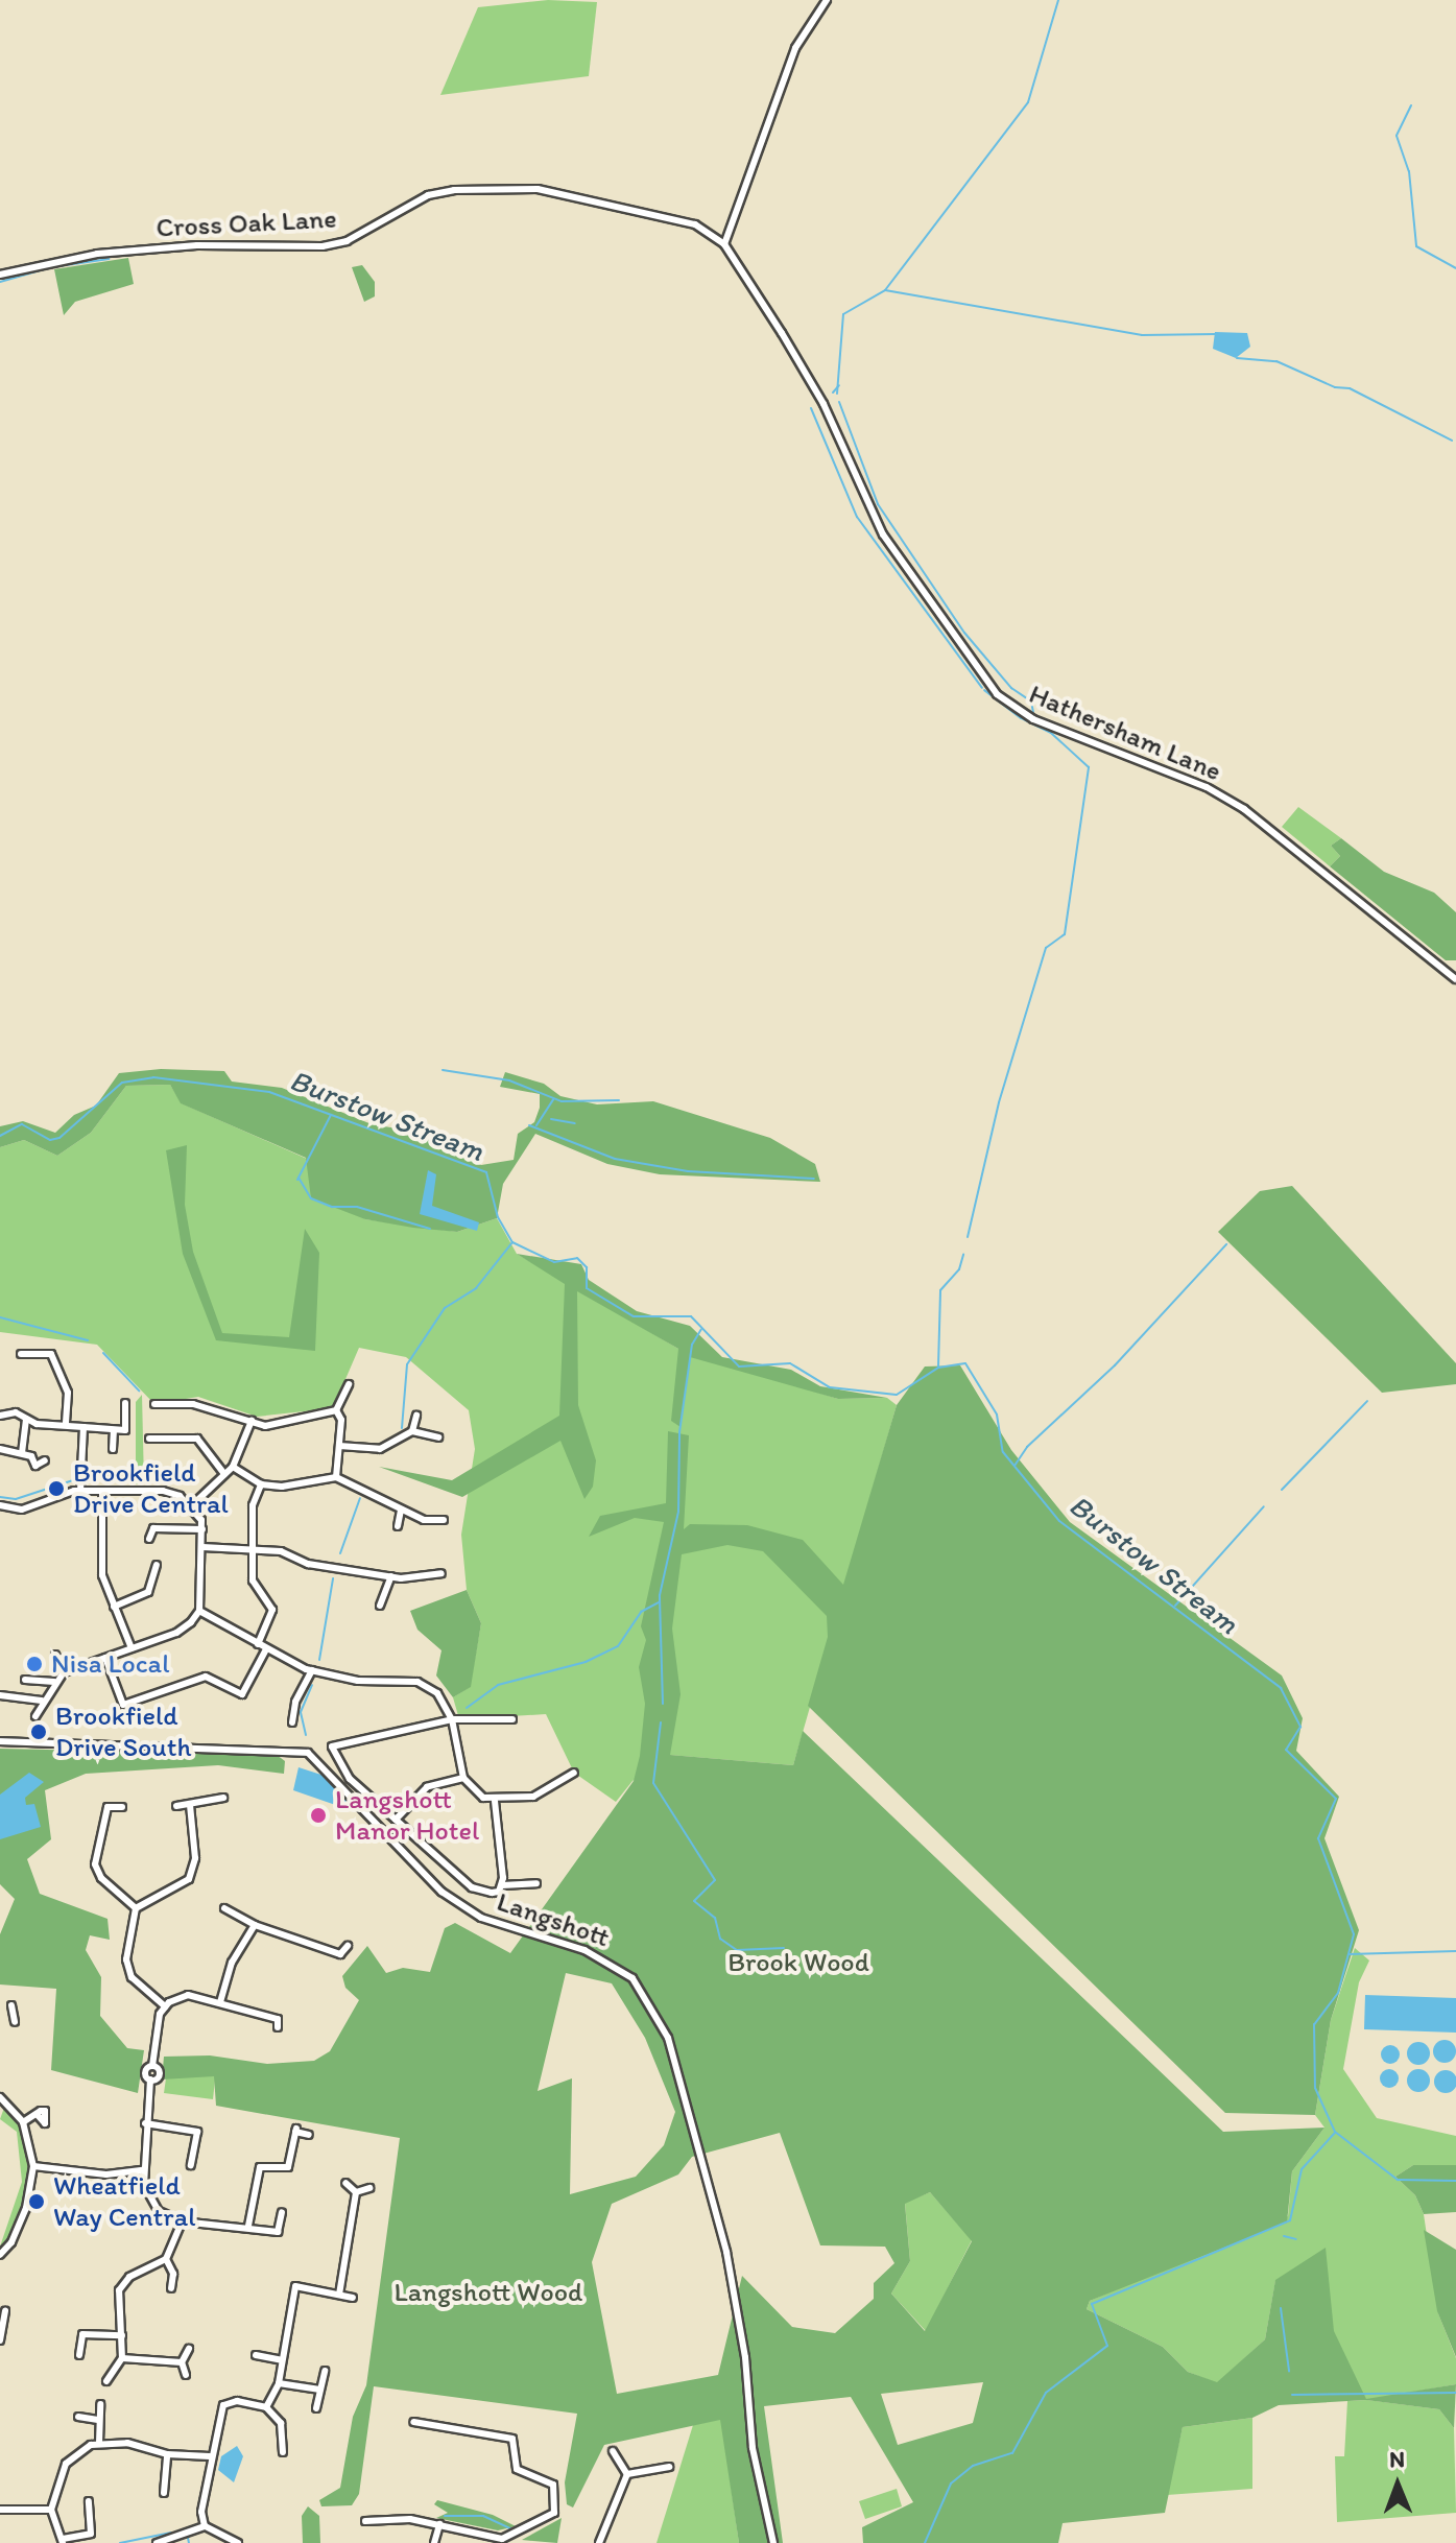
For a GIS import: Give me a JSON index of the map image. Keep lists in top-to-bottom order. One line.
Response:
{"streets":{"street":["Cross Oak Lane","Hathersham Lane","Langshott"]},"crossings":[["Cross Oak Lane","Hathersham Lane"]],"water":["Burstow Stream"],"parks":["Brook Wood","Langshott Wood"],"places":["Brookfield Drive Central","Nisa Local","Brookfield Drive South","Langshott Manor Hotel","Wheatfield Way Central"],"north":"top"}
